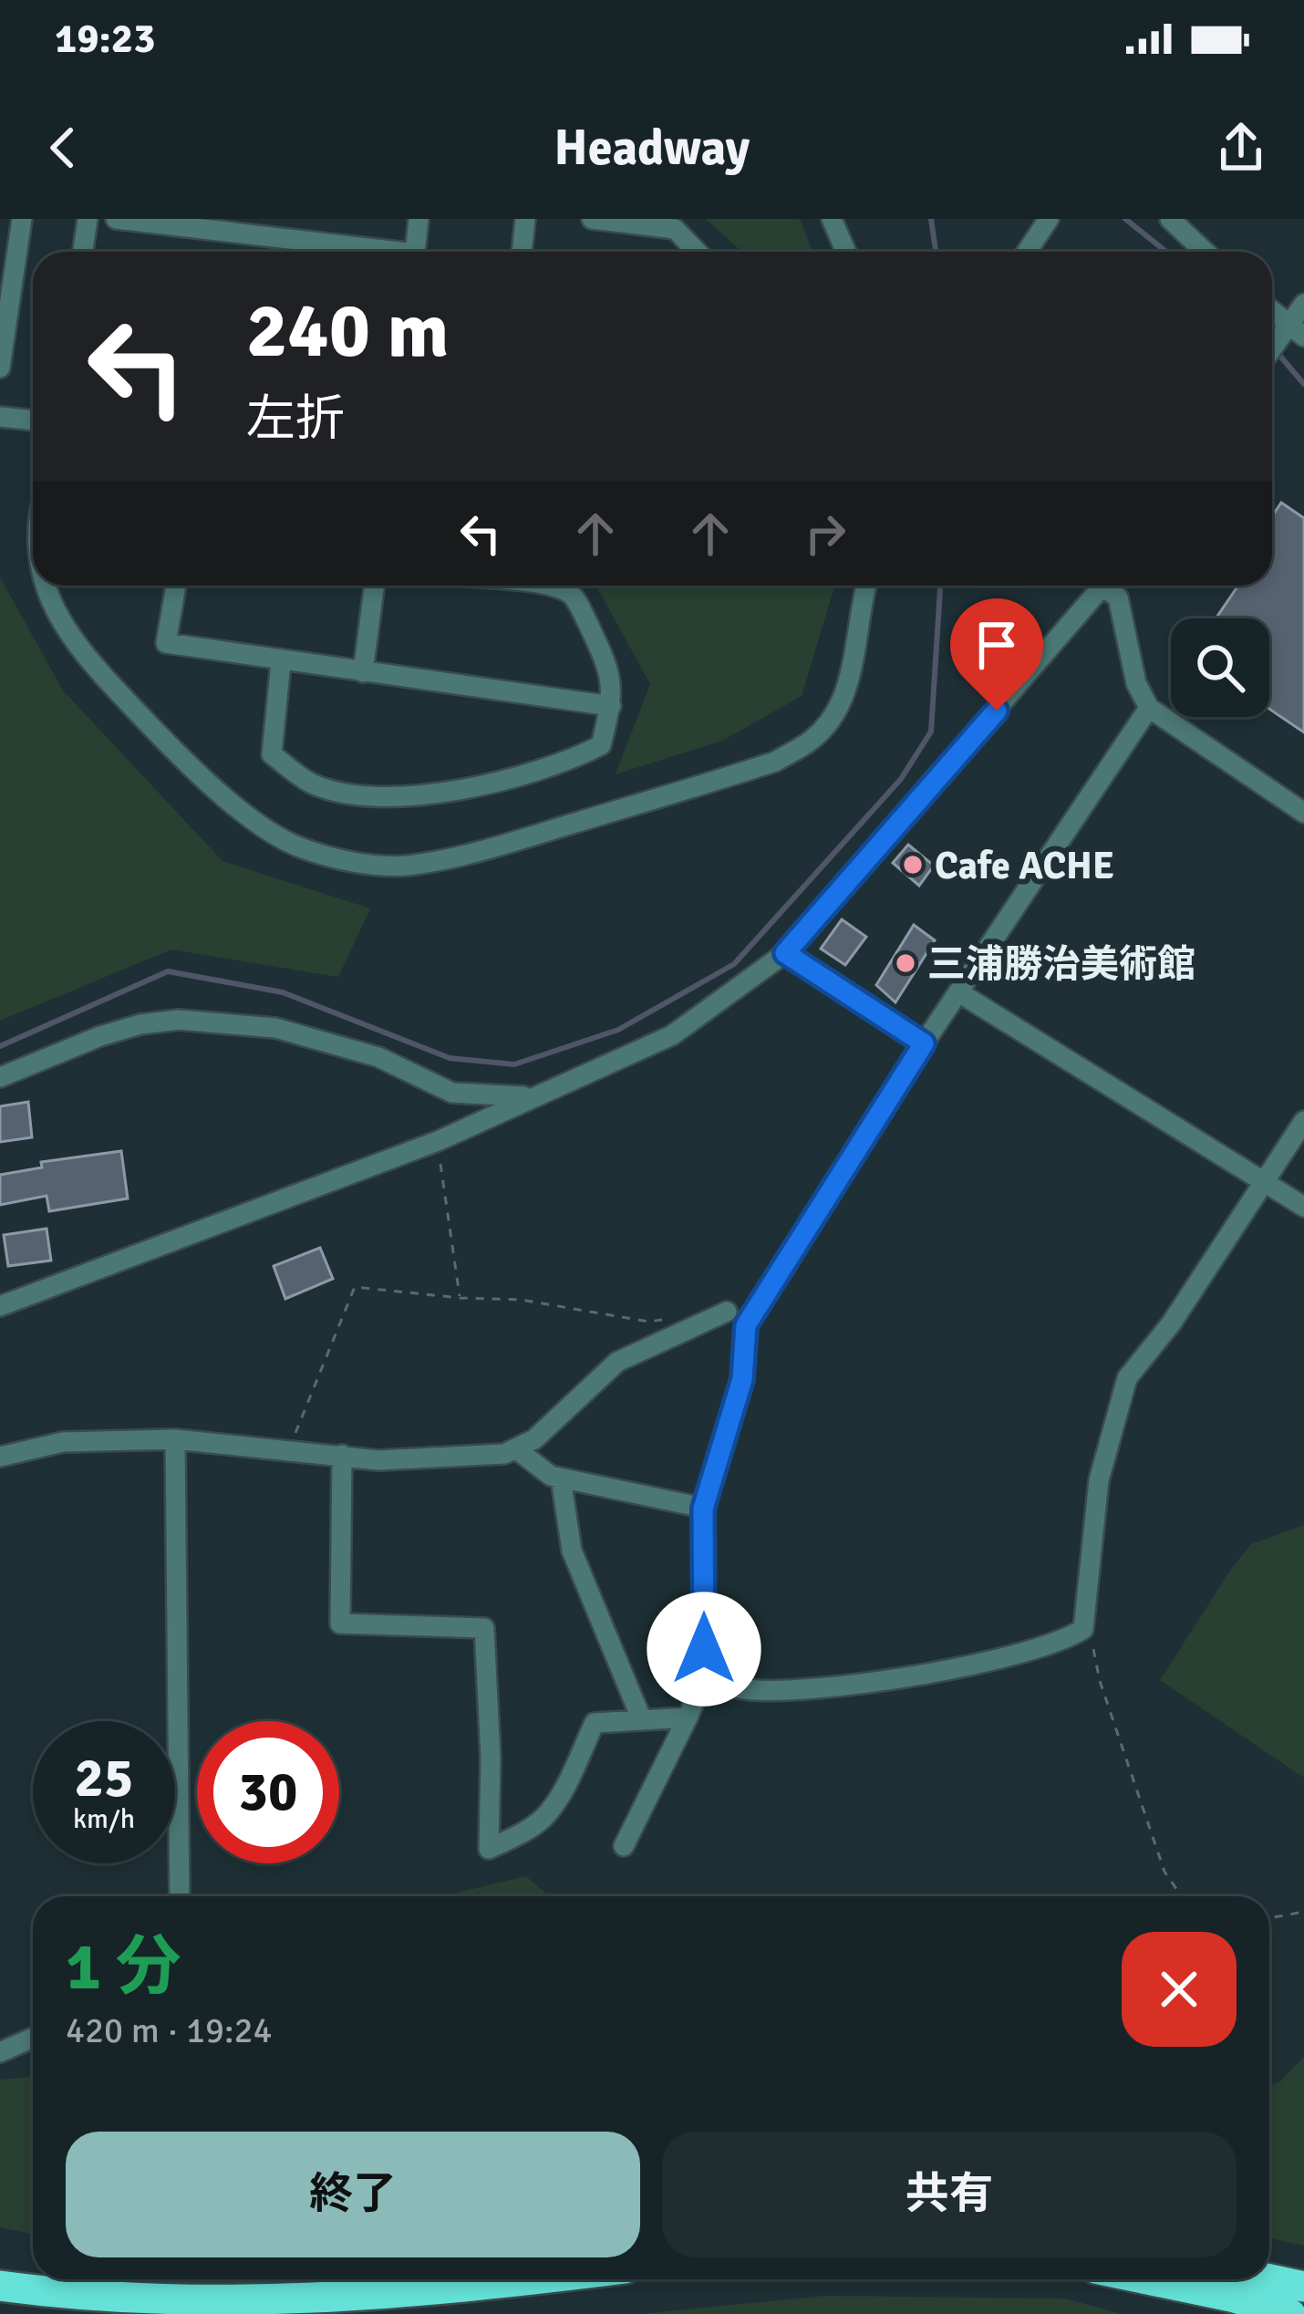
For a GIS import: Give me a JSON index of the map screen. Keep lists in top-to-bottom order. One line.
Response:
{"places":["Cafe ACHE","三浦勝治美術館"],"page":{"status":"19:23","header":"Headway","turn":["240 m","左折"],"speed":"25 km/h","limit":"30","heading":["1 分","420 m · 19:24"],"buttons":["終了","共有"]}}
